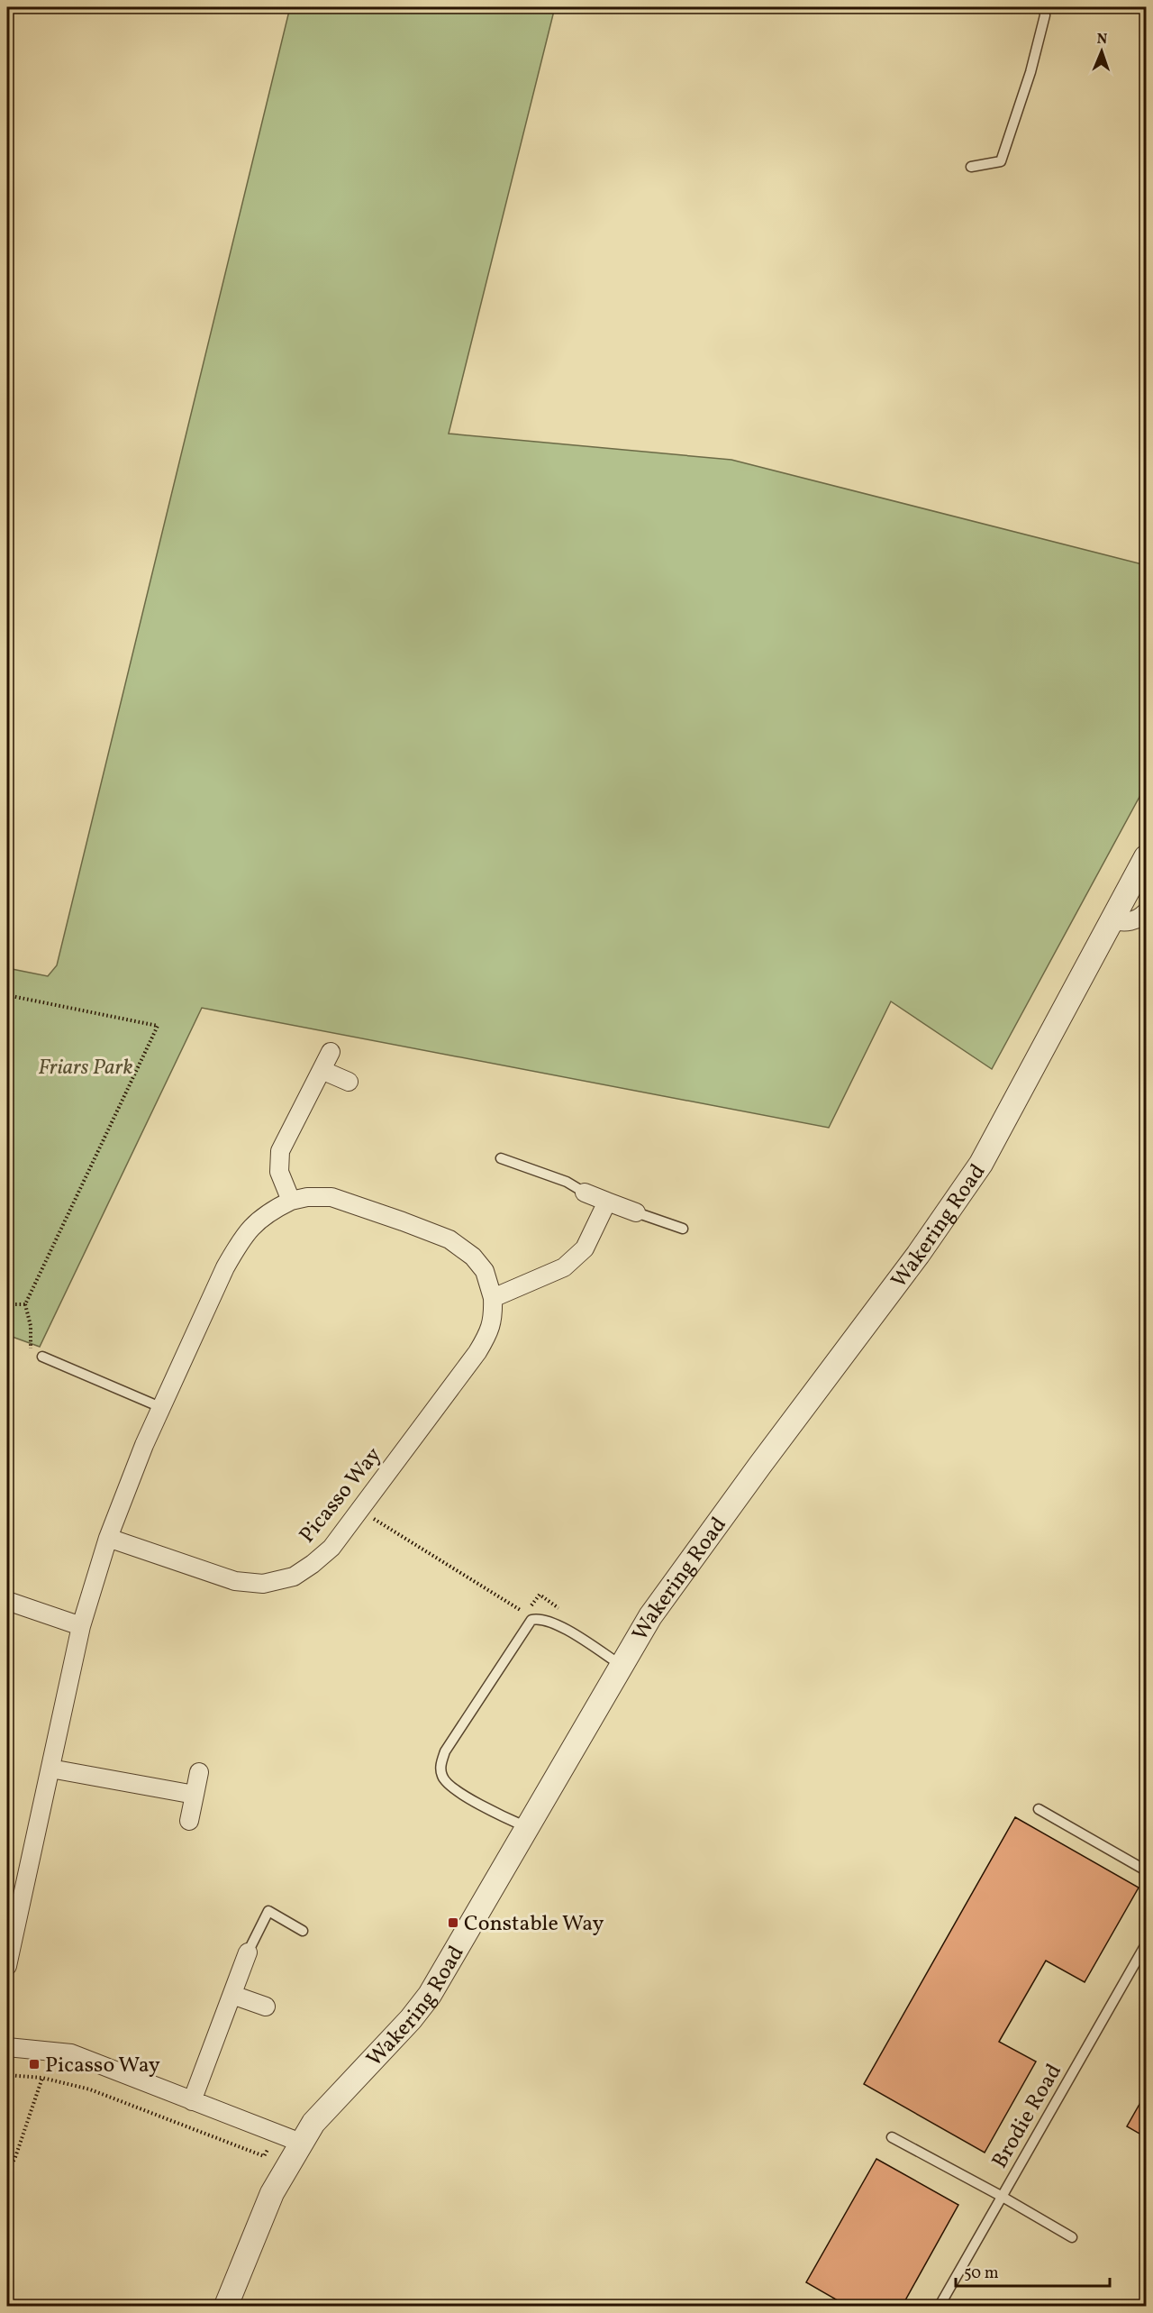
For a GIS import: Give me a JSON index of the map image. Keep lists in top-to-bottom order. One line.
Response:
{"streets":{"street":["Wakering Road","Picasso Way"],"lane":["Brodie Road"]},"parks":["Friars Park"],"places":{"transit":["Constable Way","Picasso Way"]},"scale_bar":"50 m","north":"top"}
